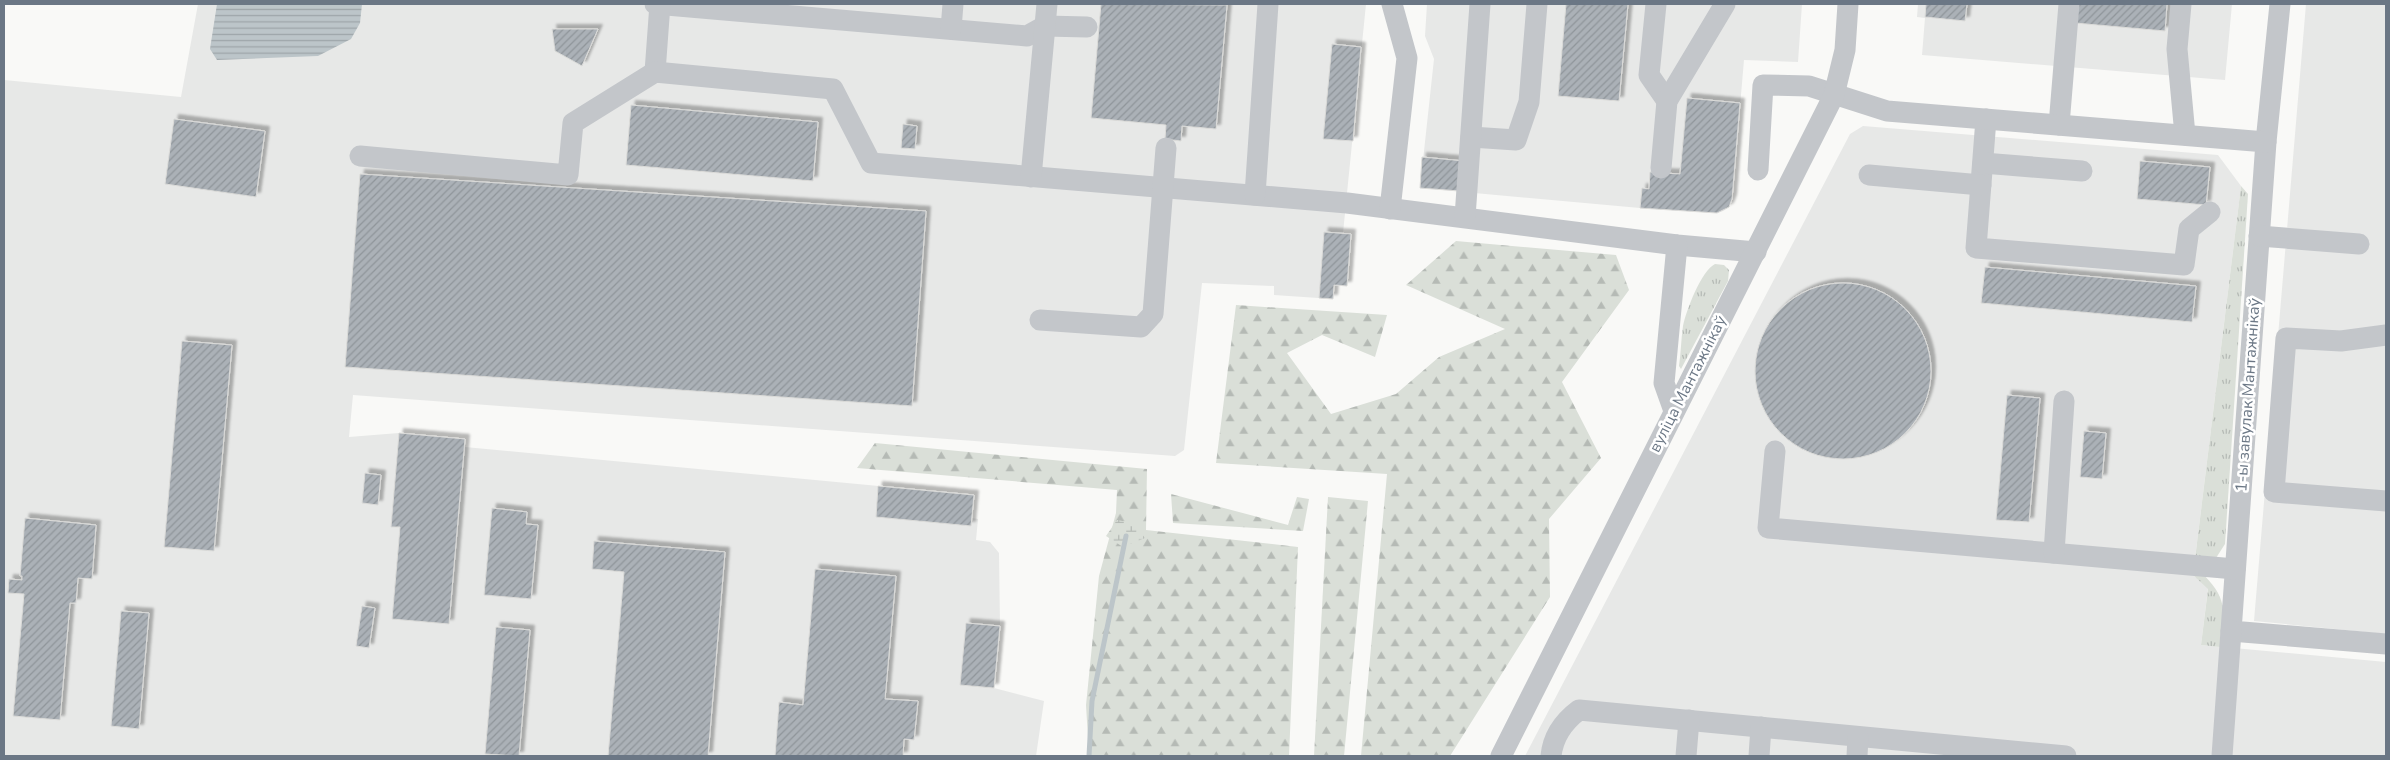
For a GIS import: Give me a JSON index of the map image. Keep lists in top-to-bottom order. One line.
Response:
{"streets":{"street":["вуліца Мантажнікаў","1-ы завулак Мантажнікаў"]}}
